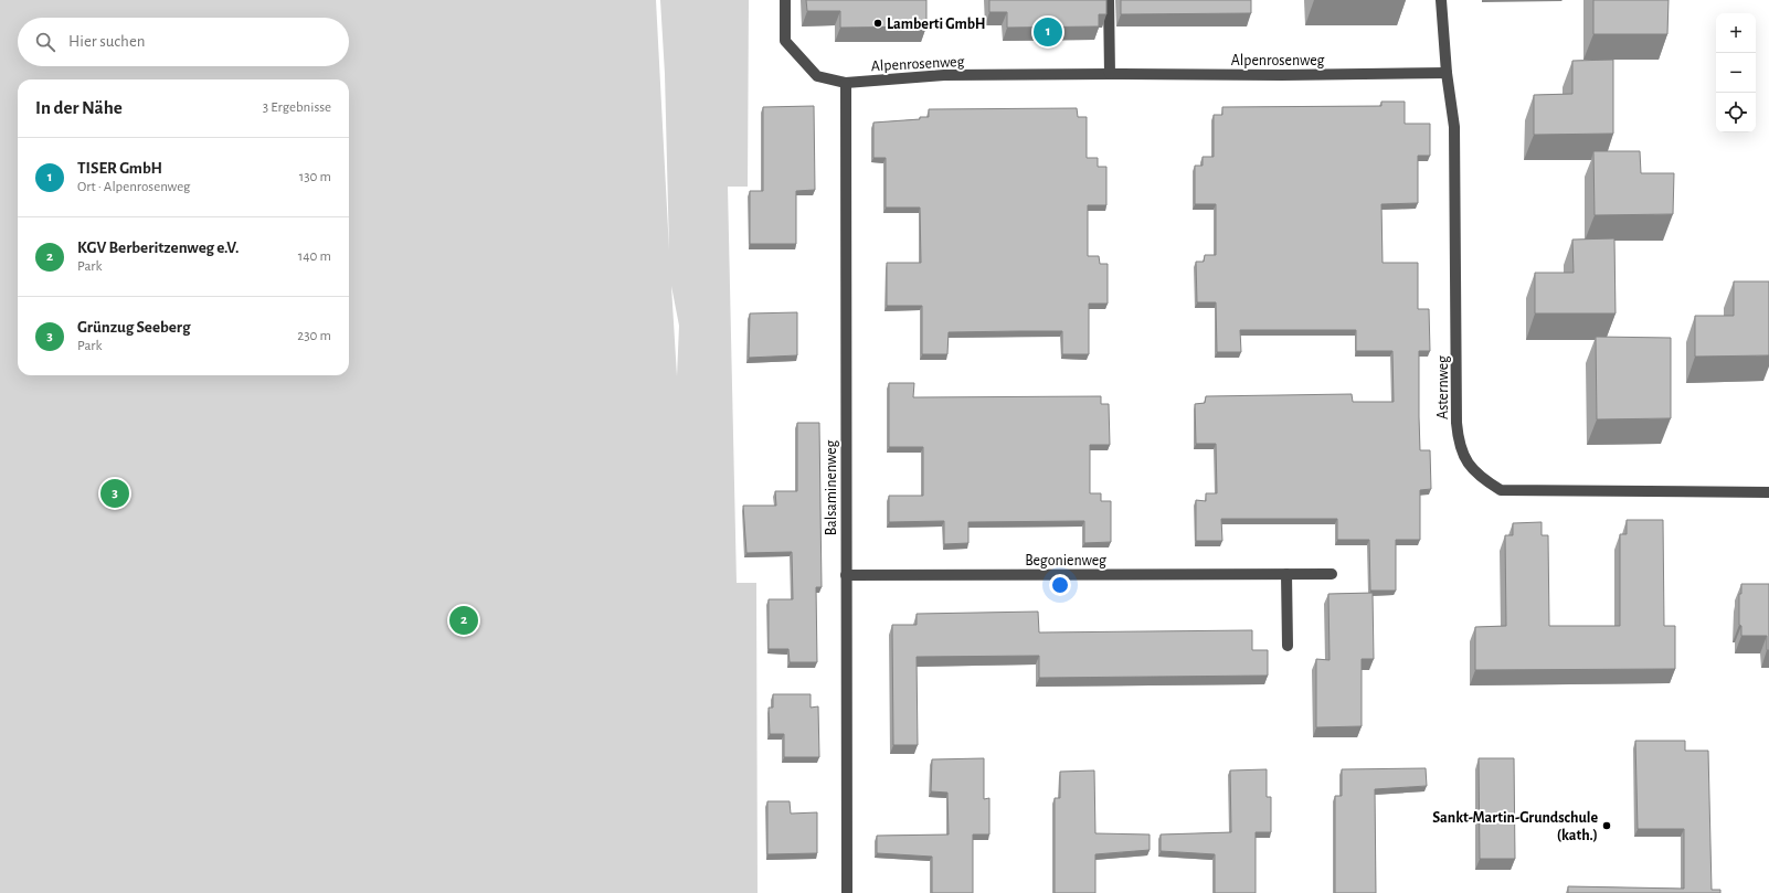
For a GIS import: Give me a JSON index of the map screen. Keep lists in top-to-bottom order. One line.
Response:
{"streets":{"street":["Alpenrosenweg","Asternweg","Balsaminenweg","Begonienweg"]},"crossings":[["Alpenrosenweg","Asternweg"],["Alpenrosenweg","Balsaminenweg"],["Balsaminenweg","Begonienweg"]],"places":["Lamberti GmbH","Sankt-Martin-Grundschule (kath.)"],"page":{"map_buttons":["+","−"],"pins":["1","3","2"],"search":"Hier suchen","heading":["In der Nähe","3 Ergebnisse"],"list":[{"mark":"1","name":"TISER GmbH","note":"Ort · Alpenrosenweg","value":"130 m"},{"mark":"2","name":"KGV Berberitzenweg e.V.","note":"Park","value":"140 m"},{"mark":"3","name":"Grünzug Seeberg","note":"Park","value":"230 m"}]}}
